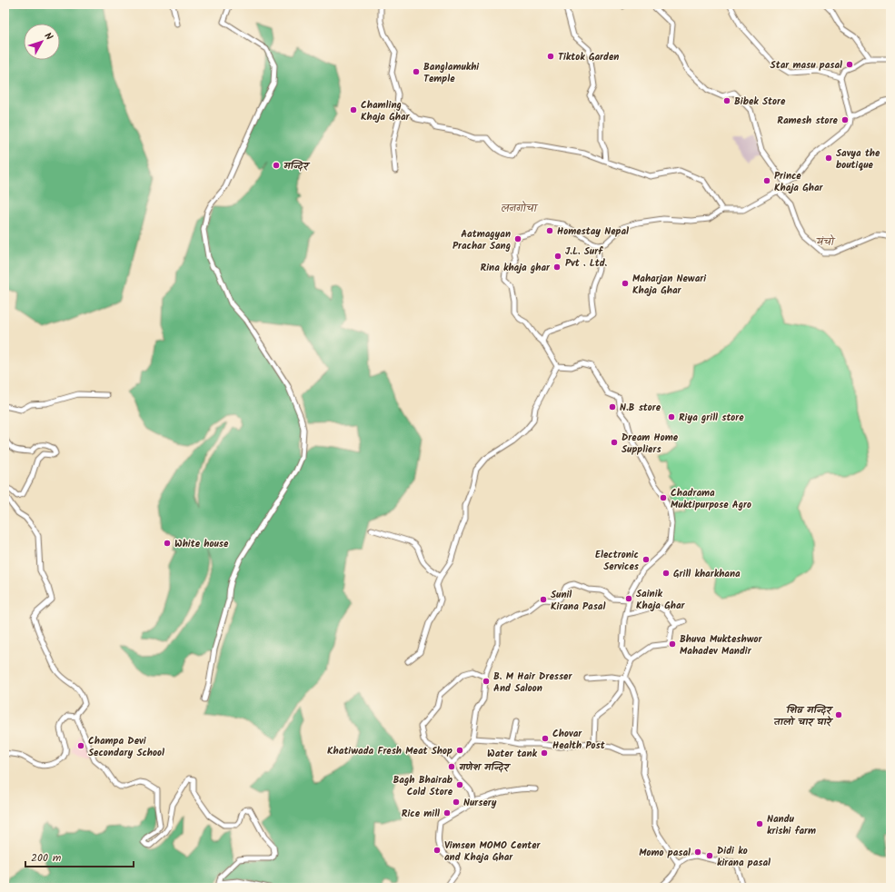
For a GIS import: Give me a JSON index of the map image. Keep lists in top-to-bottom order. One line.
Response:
{"districts":["लनगोचा","यंचो"],"places":["Tiktok Garden","Star masu pasal","Banglamukhi Temple","Bibek Store","Chamling Khaja Ghar","Ramesh store","Savya the boutique","मन्दिर","Prince Khaja Ghar","Homestay Nepal","Aatmagyan Prachar Sang","J.L. Surf Pvt . Ltd.","Rina khaja ghar","Maharjan Newari Khaja Ghar","N.B store","Riya grill store","Dream Home Suppliers","Chadrama Muktipurpose Agro","White house","Electronic Services","Grill kharkhana","Sainik Khaja Ghar","Sunil Kirana Pasal","Bhuva Mukteshwor Mahadev Mandir","B. M Hair Dresser And Saloon","शिव मन्दिर तालो चार घारे","Chovar Health Post","Champa Devi Secondary School","Khatiwada Fresh Meat Shop","Water tank","गणेश मन्दिर","Bagh Bhairab Cold Store","Nursery","Rice mill","Nandu krishi farm","Vimsen MOMO Center and Khaja Ghar","Momo pasal","Didi ko kirana pasal"],"scale_bar":"200 m","north":"top right"}
